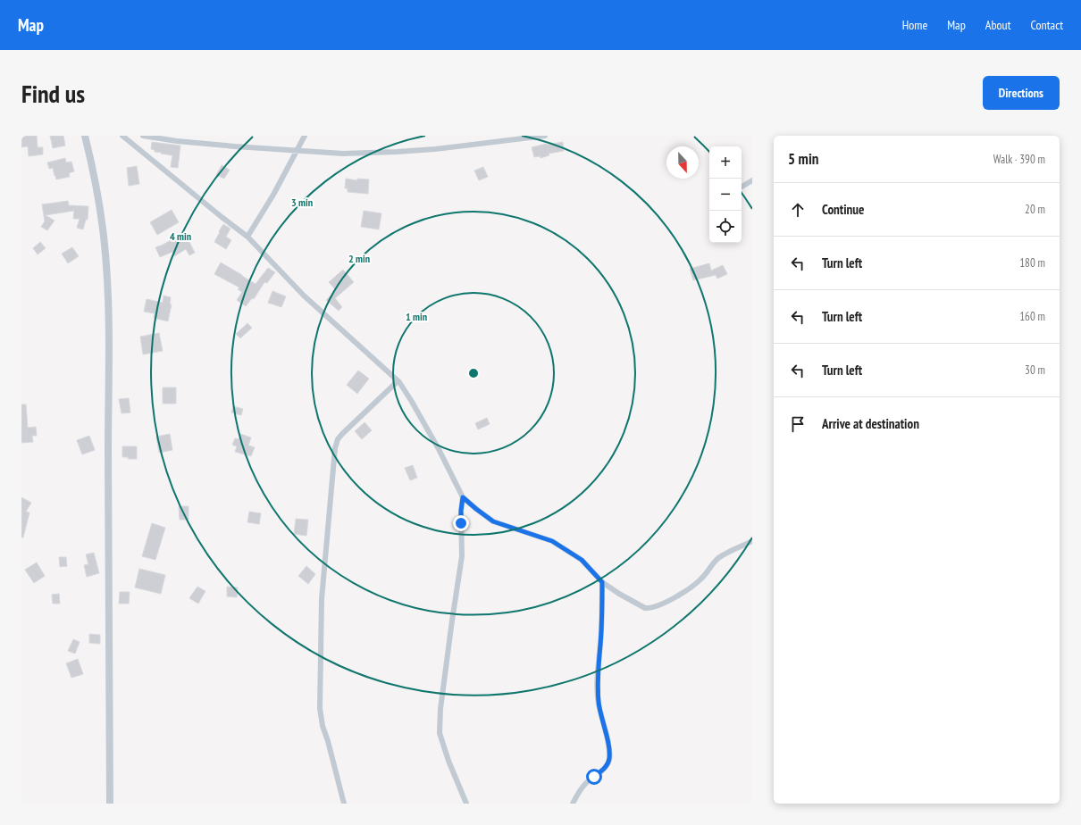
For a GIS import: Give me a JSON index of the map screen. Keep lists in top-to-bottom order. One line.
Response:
{"north":"bottom","page":{"header":"Map","nav":["Home","Map","About","Contact"],"buttons":"Directions","title":"Find us","heading":["5 min","Walk · 390 m"],"map_buttons":["+","−"],"list":[["Continue","20 m"],["Turn left","180 m"],["Turn left","160 m"],["Turn left","30 m"],"Arrive at destination"]},"rings":["3 min","4 min","2 min","1 min"]}
